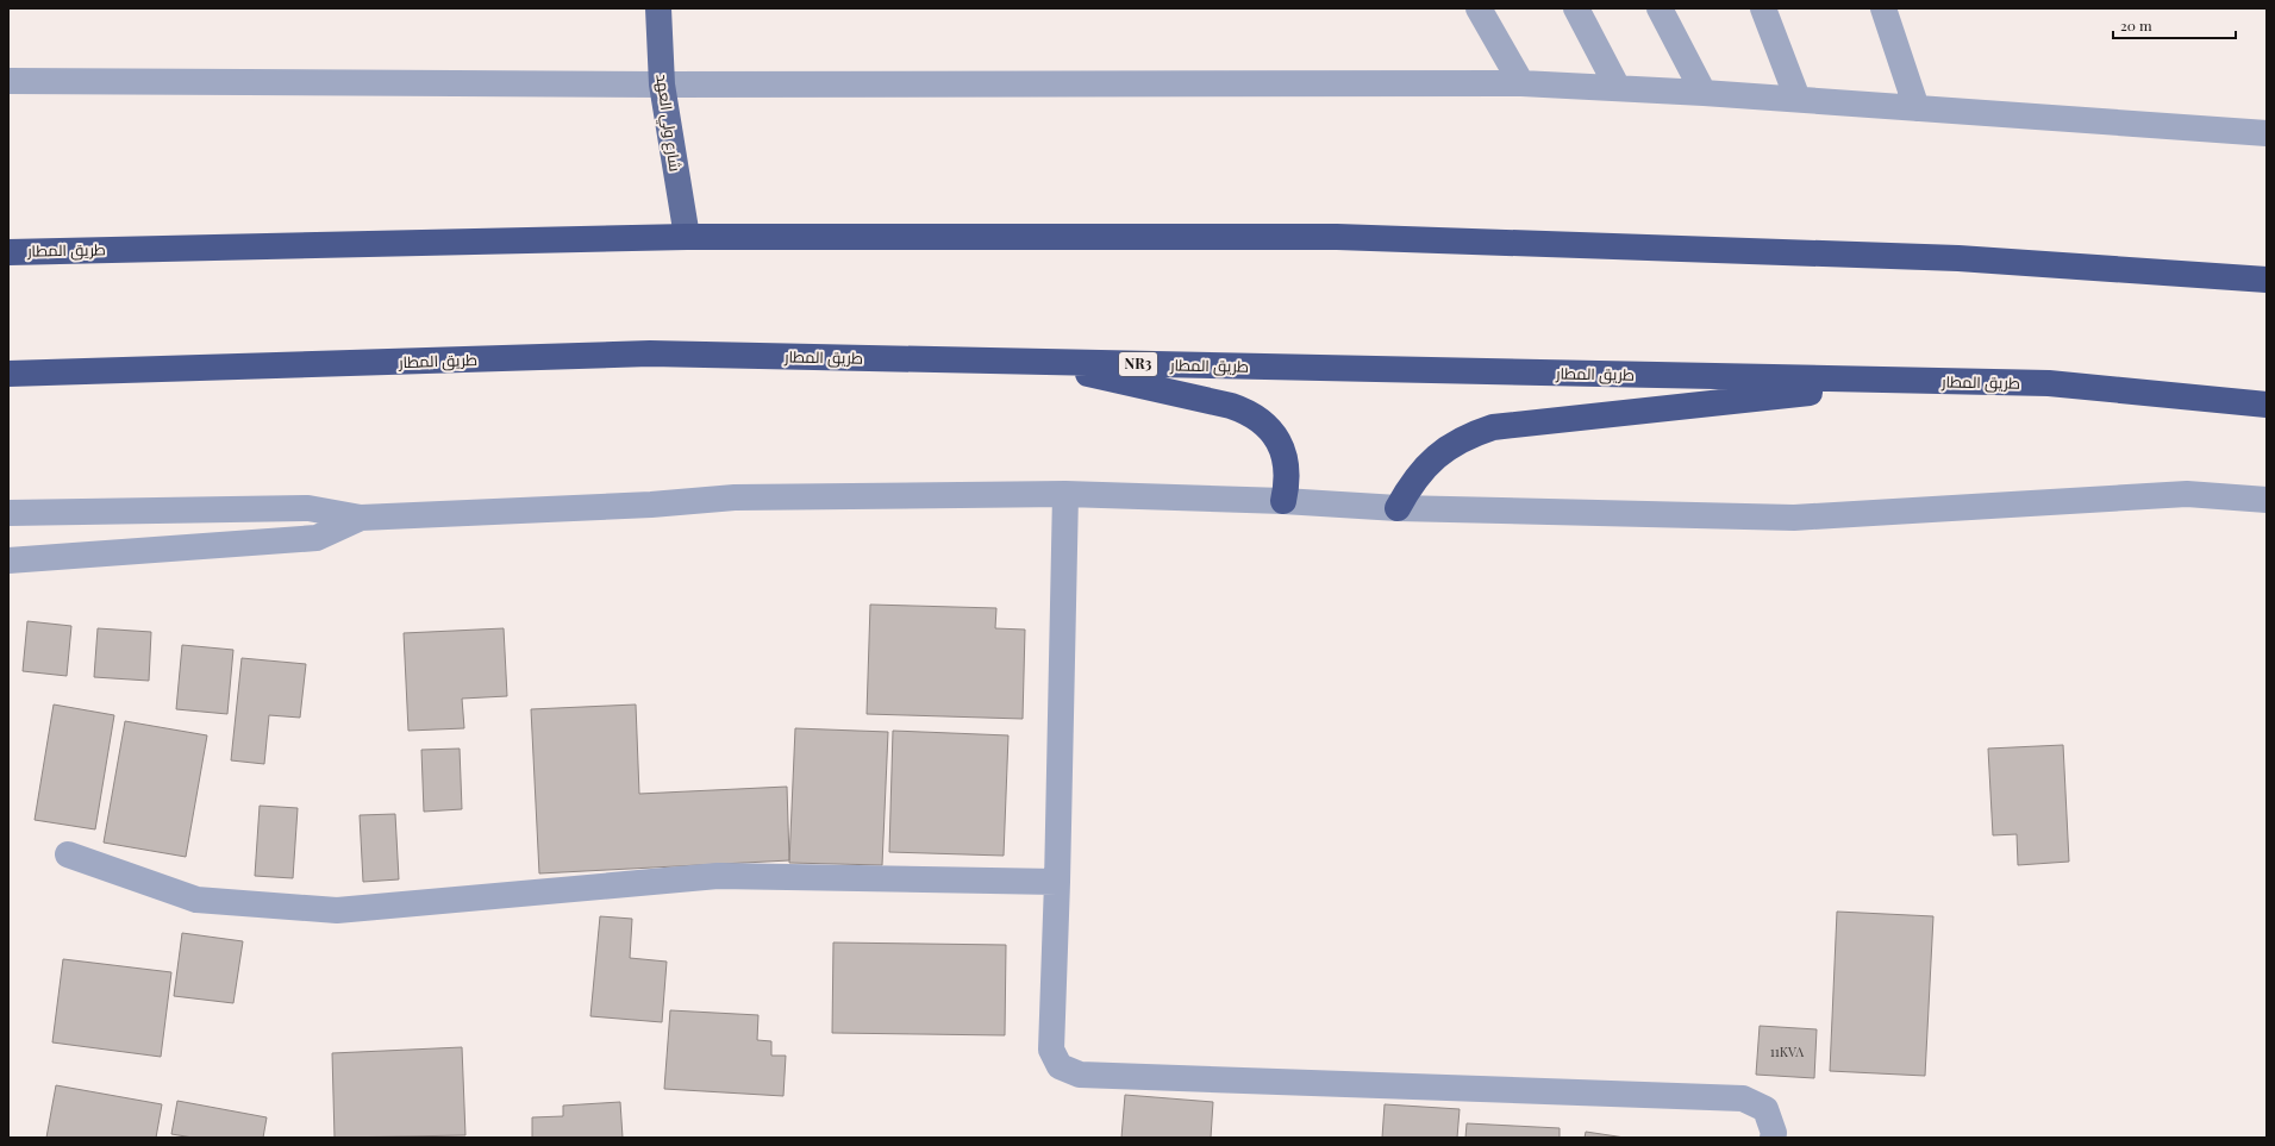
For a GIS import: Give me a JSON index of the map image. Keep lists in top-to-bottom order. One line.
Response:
{"streets":{"highway":["طريق المطار","NR3"],"main road":["شارع ولي العهد"]},"crossings":[["شارع ولي العهد","طريق المطار"]],"house_numbers":["11KVA"],"scale_bar":"20 m"}
